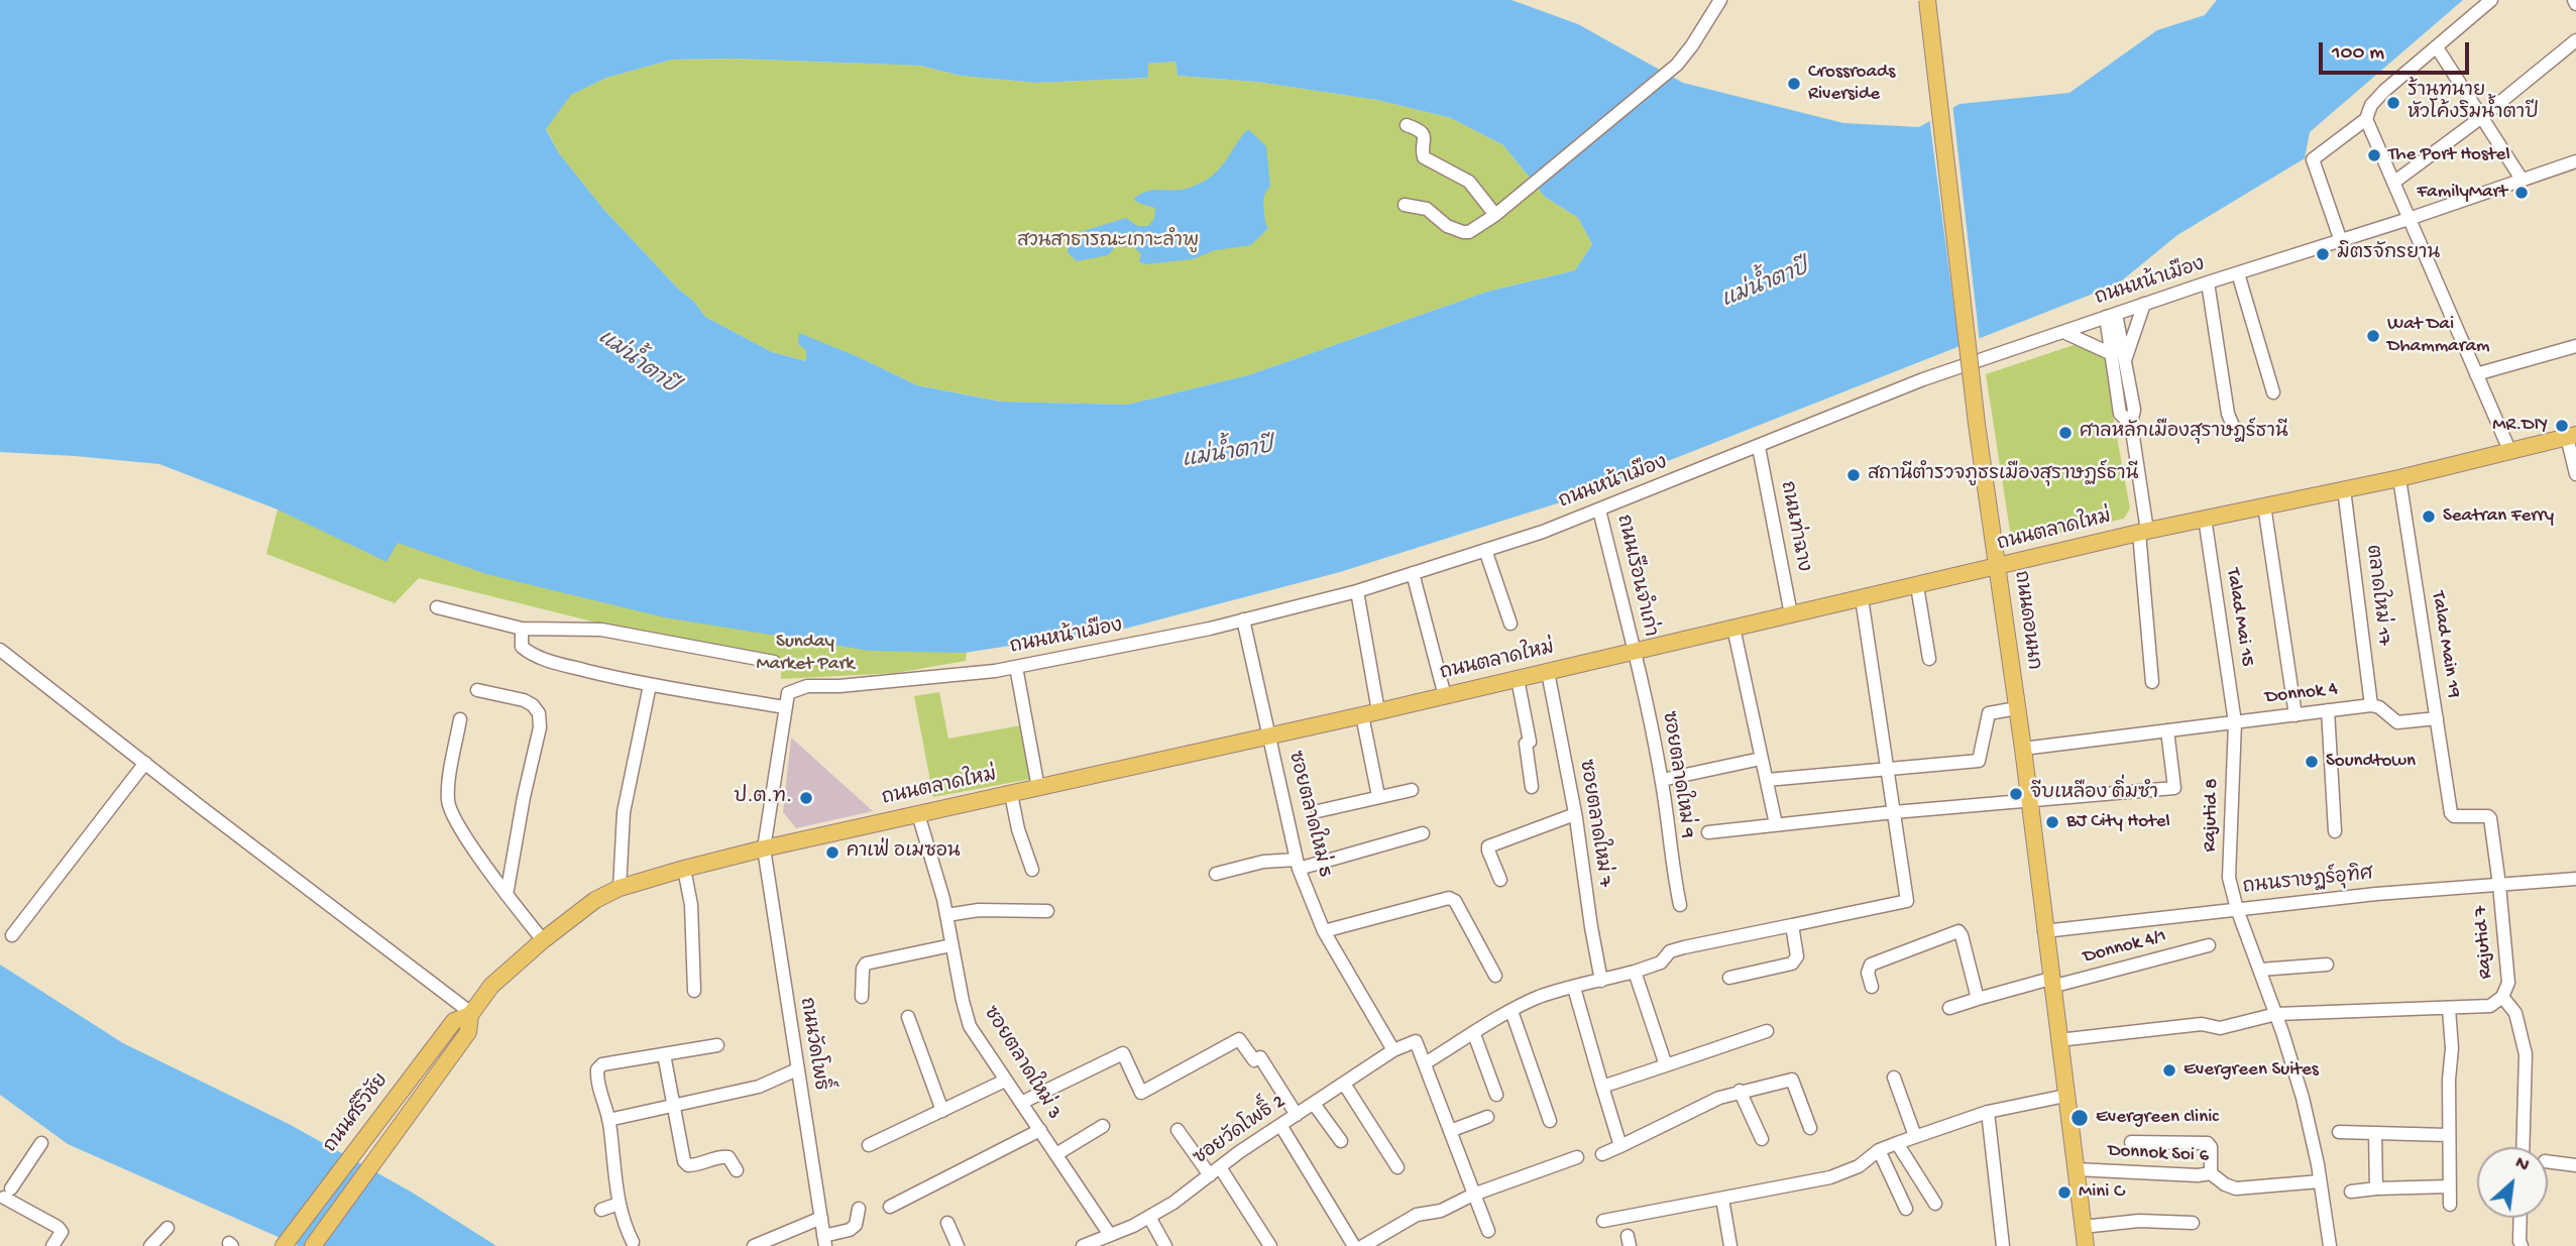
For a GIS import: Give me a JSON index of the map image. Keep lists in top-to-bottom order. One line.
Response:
{"streets":{"main road":["ถนนตลาดใหม่","ถนนดอนนก","ถนนศรีวิชัย"],"street":["ถนนหน้าเมือง","ถนนท่าฉาง","ถนนเรือนจำเก่า","ตลาดใหม่ 17","Talad Mai 15","Talad Main 19","Donnok 4","ซอยตลาดใหม่ 9","ซอยตลาดใหม่ 5","Rajutid 8","ซอยตลาดใหม่ 7","ถนนราษฏร์อุทิศ","Rajutid 7","Donnok 4/1","ถนนวัดโพธิ์","ซอยตลาดใหม่ 3","ซอยวัดโพธิ์ 2","Donnok Soi 6"]},"crossings":[["ถนนหน้าเมือง","ถนนท่าฉาง"],["ถนนหน้าเมือง","ถนนเรือนจำเก่า"],["ถนนหน้าเมือง","ซอยตลาดใหม่ 5"],["ถนนท่าฉาง","ถนนตลาดใหม่"],["ถนนตลาดใหม่","ถนนเรือนจำเก่า"],["ถนนตลาดใหม่","ตลาดใหม่ 17"],["ถนนตลาดใหม่","Talad Mai 15"],["ถนนตลาดใหม่","ถนนดอนนก"],["ถนนตลาดใหม่","Talad Main 19"],["ถนนตลาดใหม่","ซอยตลาดใหม่ 9"],["ถนนตลาดใหม่","ซอยตลาดใหม่ 5"],["ถนนตลาดใหม่","ซอยตลาดใหม่ 7"],["ถนนตลาดใหม่","ถนนวัดโพธิ์"],["ถนนตลาดใหม่","ซอยตลาดใหม่ 3"],["ถนนตลาดใหม่","ถนนศรีวิชัย"],["ถนนเรือนจำเก่า","ซอยตลาดใหม่ 9"],["ตลาดใหม่ 17","Donnok 4"],["Talad Mai 15","Donnok 4"],["Talad Mai 15","Rajutid 8"],["ถนนดอนนก","Donnok 4"],["ถนนดอนนก","ถนนราษฏร์อุทิศ"],["ถนนดอนนก","Donnok 4/1"],["ถนนดอนนก","Donnok Soi 6"],["Talad Main 19","Rajutid 7"],["Donnok 4","Rajutid 8"],["ซอยตลาดใหม่ 5","ซอยวัดโพธิ์ 2"],["Rajutid 8","ถนนราษฏร์อุทิศ"],["Rajutid 8","Donnok Soi 6"],["ถนนราษฏร์อุทิศ","Rajutid 7"],["ซอยตลาดใหม่ 3","ซอยวัดโพธิ์ 2"]],"water":["แม่น้ำตาปี"],"parks":["สวนสาธารณะเกาะลำพู","Sunday Market Park"],"places":["Crossroads Riverside","ร้านทนาย หัวโค้งริมน้ำตาปี","The Port Hostel","FamilyMart","มิตรจักรยาน","Wat Dai Dhammaram","MR.DIY","ศาลหลักเมืองสุราษฎร์ธานี","สถานีตำรวจภูธรเมืองสุราษฏร์ธานี","Seatran Ferry","Soundtown","จีบเหลือง ติ่มซำ","ป.ต.ท.","BJ City Hotel","คาเฟ่ อเมซอน","Evergreen Suites","Evergreen clinic","Mini C"],"scale_bar":"100 m","north":"top right"}
